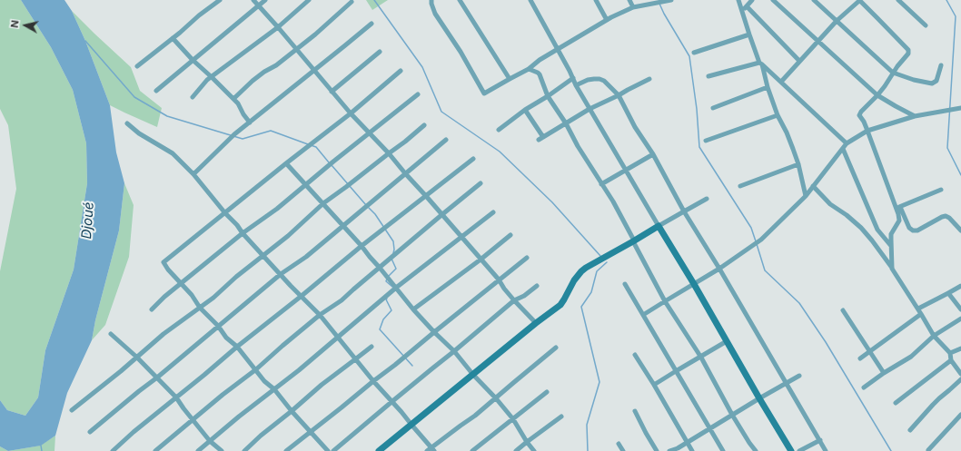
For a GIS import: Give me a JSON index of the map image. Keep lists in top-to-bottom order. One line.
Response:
{"water":["Djoué"],"north":"left"}
